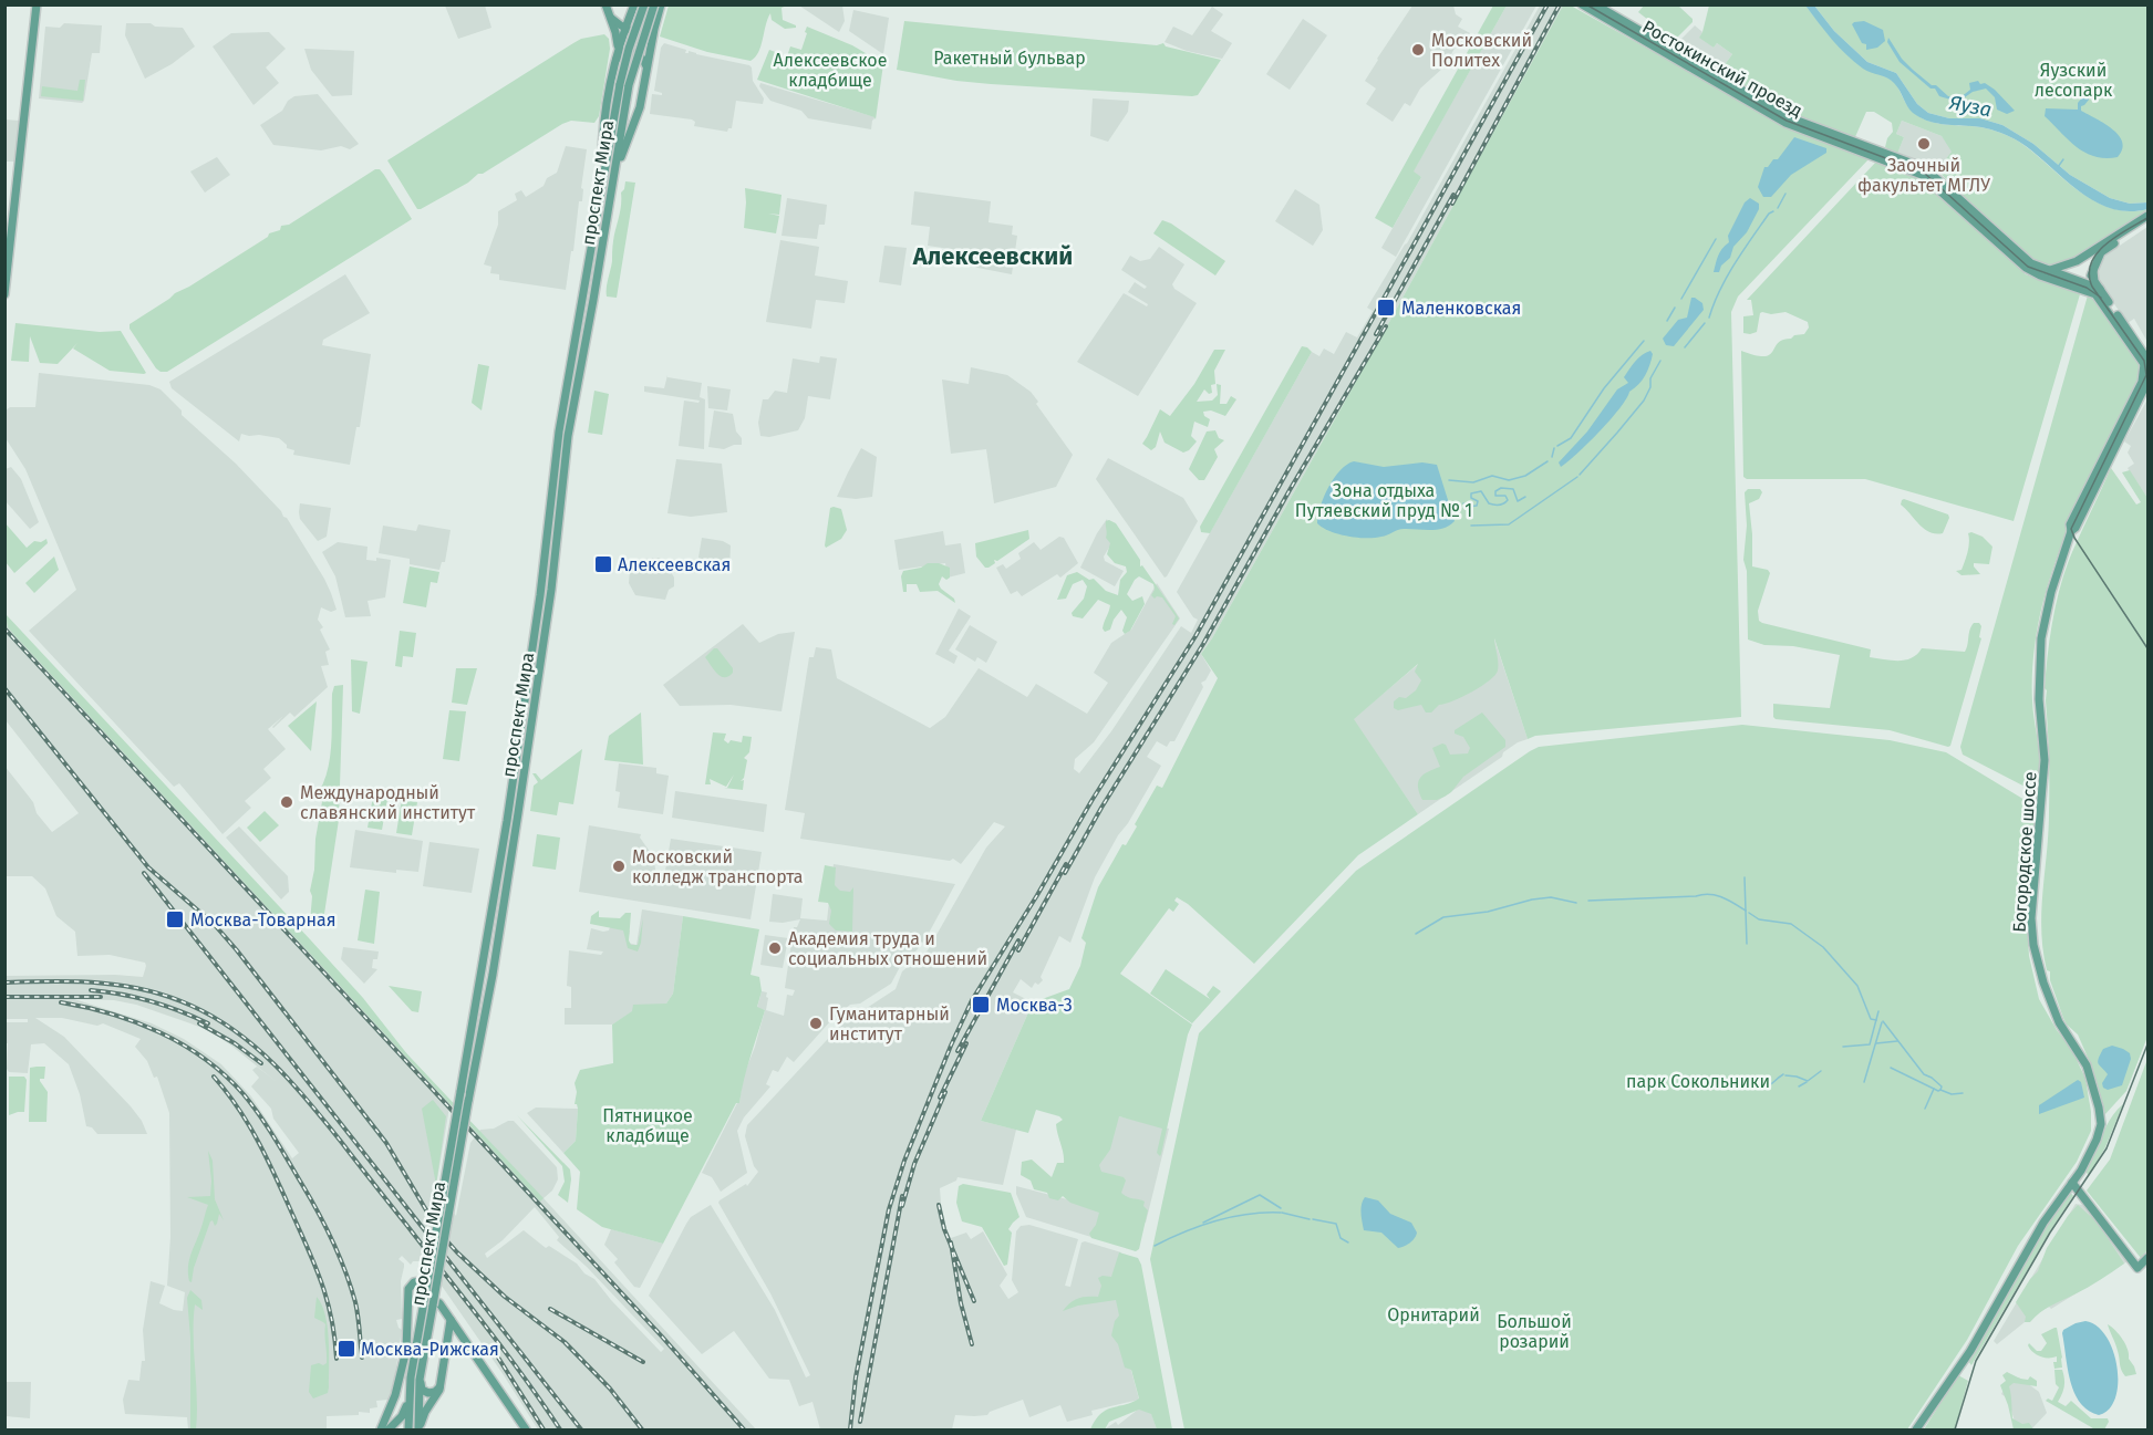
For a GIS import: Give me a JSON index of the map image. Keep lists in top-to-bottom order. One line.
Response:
{"streets":{"main road":["Ростокинский проезд","проспект Мира","Богородское шоссе"]},"districts":["Алексеевский"],"water":["Яуза"],"parks":["Ракетный бульвар","Алексеевское кладбище","Яузский лесопарк","Зона отдыха Путяевский пруд № 1","парк Сокольники","Пятницкое кладбище","Орнитарий","Большой розарий"],"places":{"other":["Московский Политех","Заочный факультет МГЛУ","Международный славянский институт","Московский колледж транспорта","Академия труда и социальных отношений","Гуманитарный институт"],"transit":["Маленковская","Алексеевская","Москва-Товарная","Москва-3","Москва-Рижская"]}}
